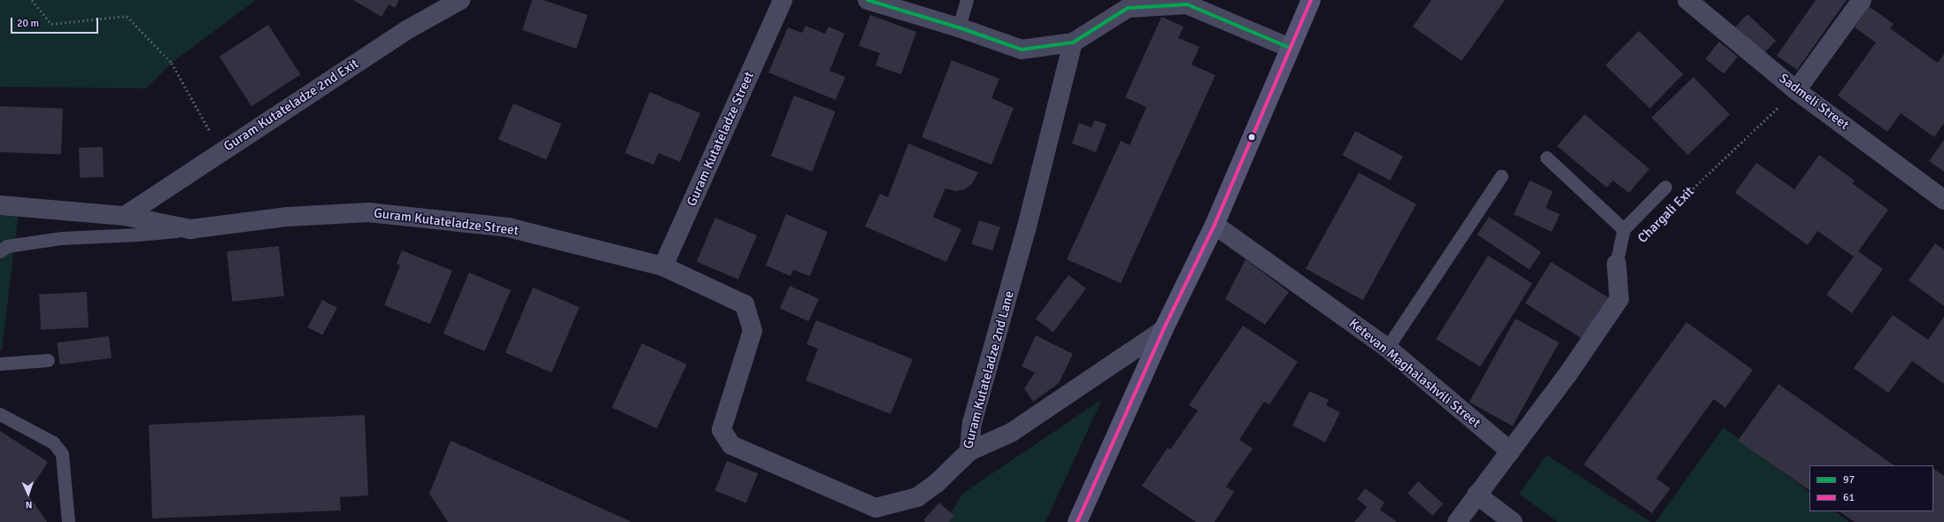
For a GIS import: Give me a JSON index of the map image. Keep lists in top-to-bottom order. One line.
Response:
{"streets":{"street":["Sadmeli Street","Guram Kutateladze 2nd Exit","Guram Kutateladze Street","Guram Kutateladze 2nd Lane","Ketevan Maghalashvili Street"],"path":["Chargali Exit"]},"crossings":[["Sadmeli Street","Chargali Exit"],["Guram Kutateladze 2nd Exit","Guram Kutateladze Street"],["Guram Kutateladze Street","Guram Kutateladze 2nd Lane"]],"lines":["transit line 97","transit line 61"],"legend":["97","61"],"scale_bar":"20 m","north":"bottom"}
